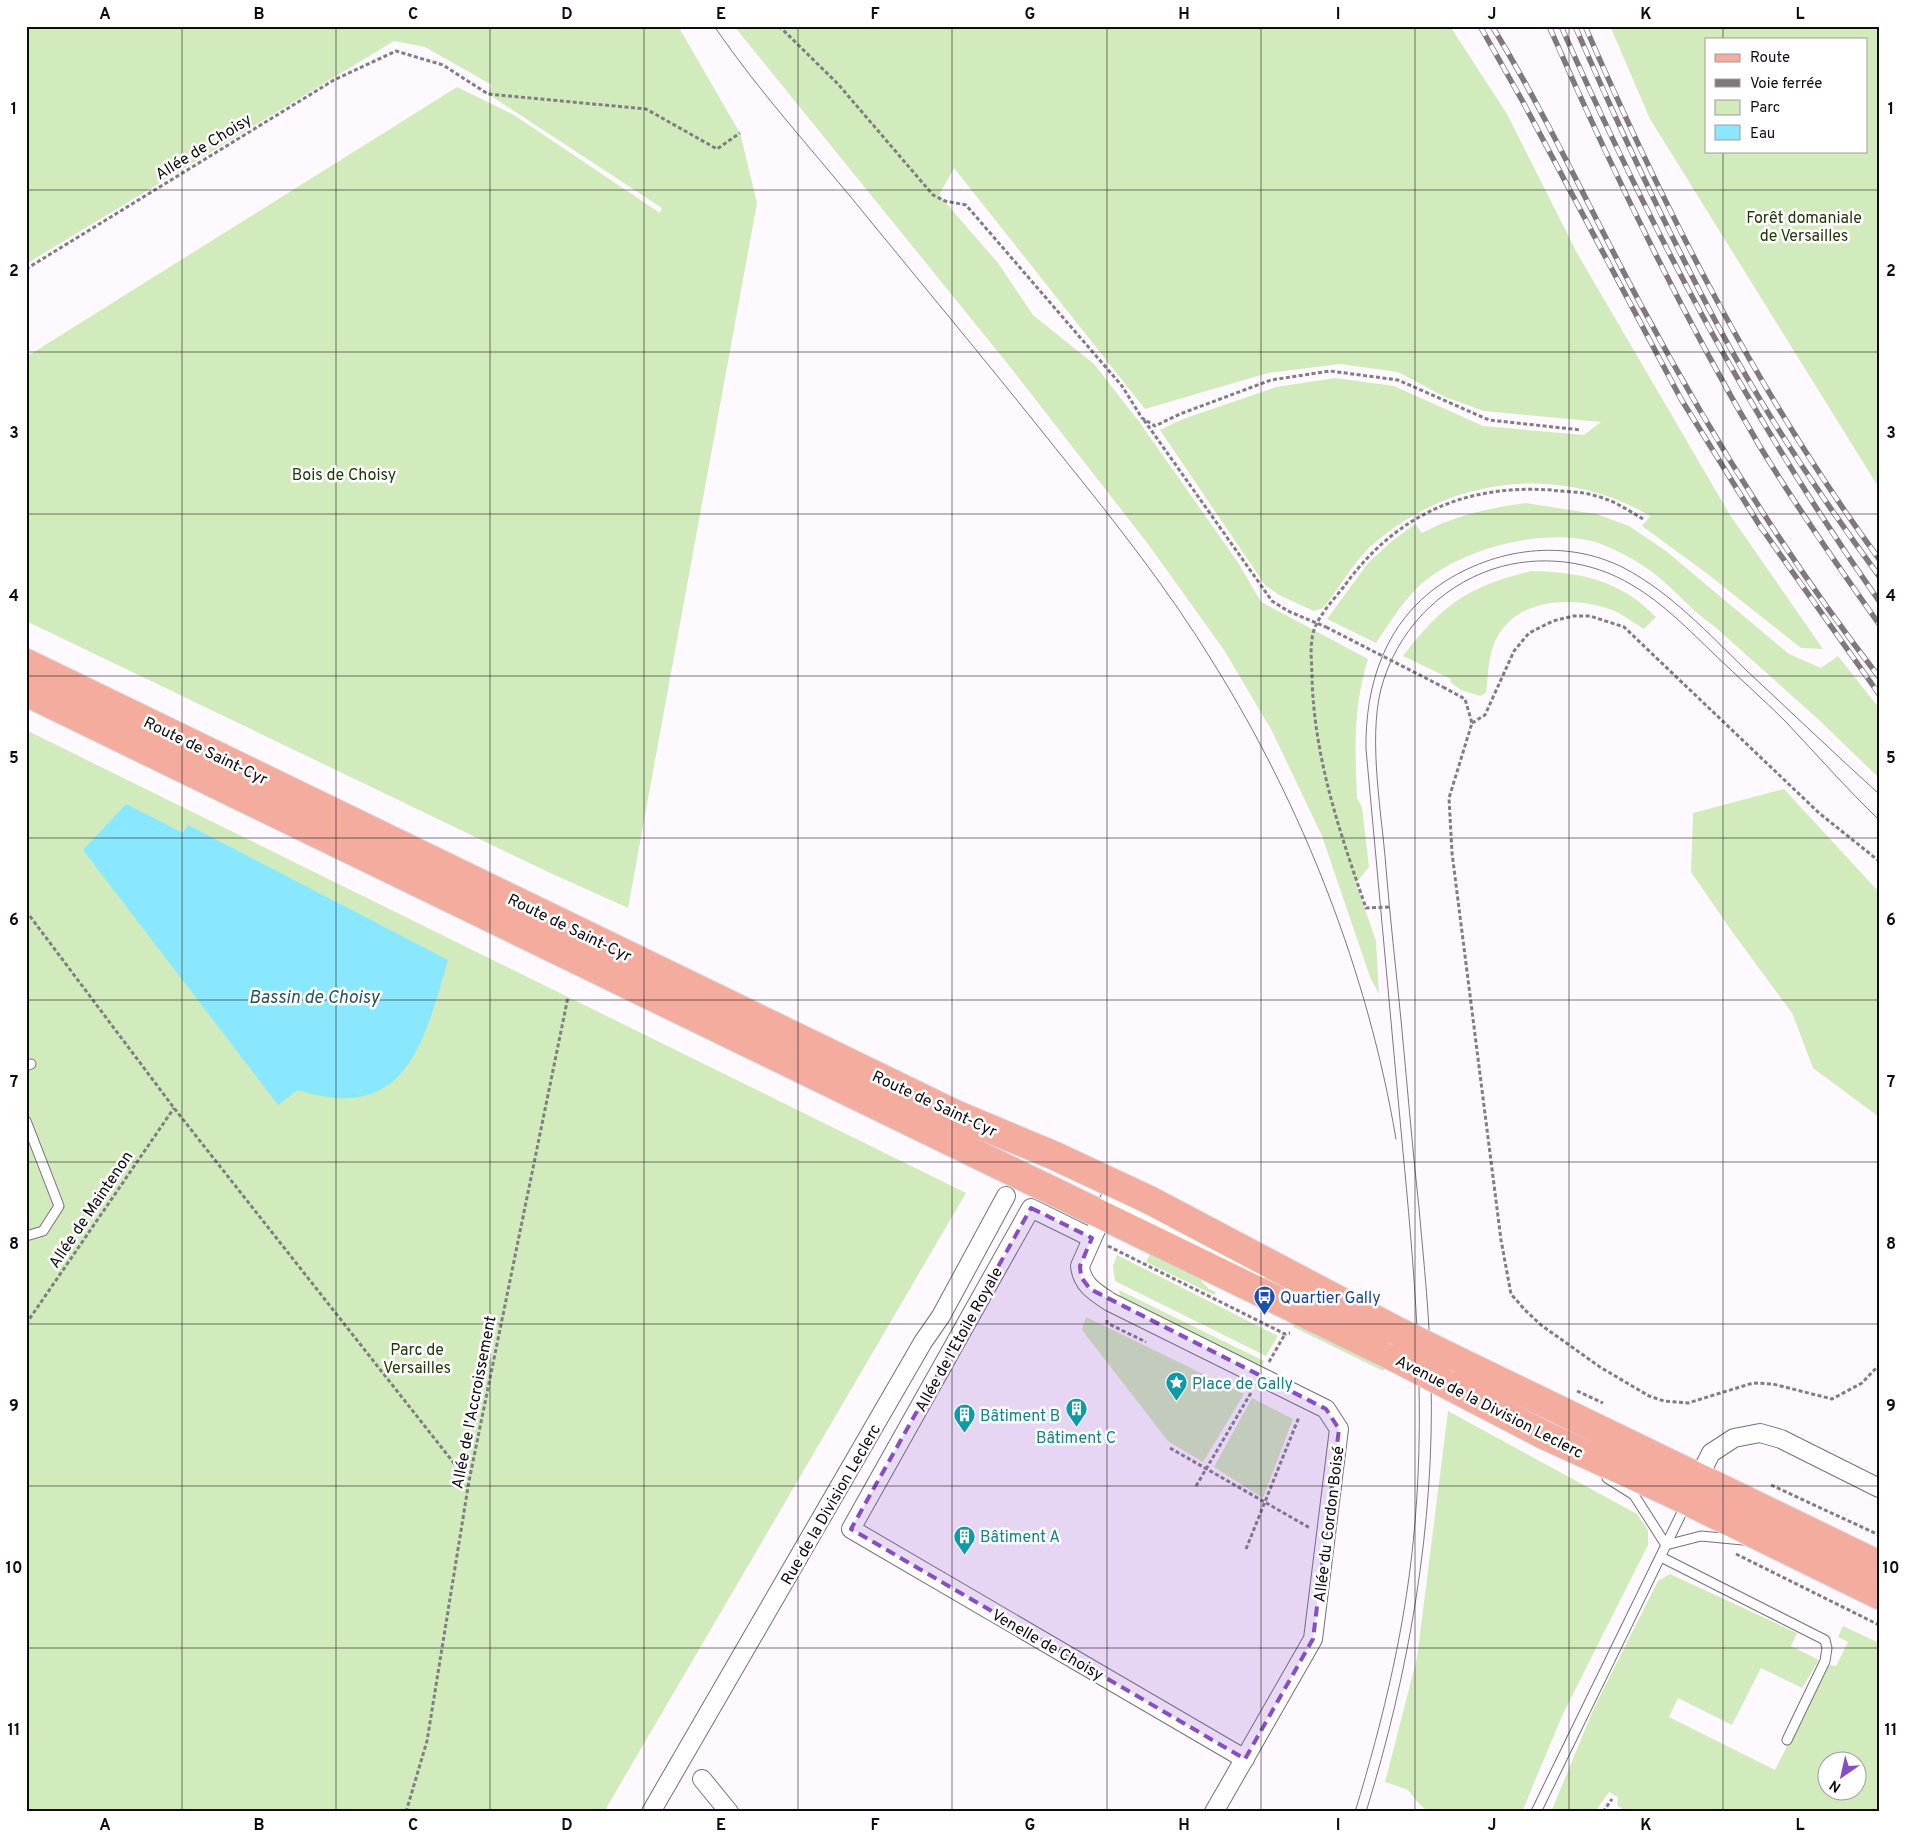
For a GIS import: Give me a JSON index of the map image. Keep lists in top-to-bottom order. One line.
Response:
{"streets":{"main road":["Route de Saint-Cyr","Avenue de la Division Leclerc"],"street":["Allée de l'Etoile Royale","Rue de la Division Leclerc","Allée du Cordon Boisé","Venelle de Choisy"],"path":["Allée de Choisy","Allée de Maintenon","Allée de l'Accroissement"]},"crossings":[["Route de Saint-Cyr","Allée de l'Etoile Royale"],["Route de Saint-Cyr","Avenue de la Division Leclerc"],["Route de Saint-Cyr","Allée du Cordon Boisé"],["Allée de l'Etoile Royale","Avenue de la Division Leclerc"],["Allée de l'Etoile Royale","Allée du Cordon Boisé"],["Allée de l'Etoile Royale","Venelle de Choisy"],["Avenue de la Division Leclerc","Allée du Cordon Boisé"],["Allée du Cordon Boisé","Venelle de Choisy"]],"water":["Bassin de Choisy"],"parks":["Forêt domaniale de Versailles","Bois de Choisy","Parc de Versailles"],"places":{"bus stop":["Quartier Gally"],"place":["Place de Gally"],"building":["Bâtiment C","Bâtiment B","Bâtiment A"]},"legend":["Route","Voie ferrée","Parc","Eau"],"north":"bottom left","grid":{"columns":["A","B","C","D","E","F","G","H","I","J","K","L"],"rows":["1","2","3","4","5","6","7","8","9","10","11"]}}
